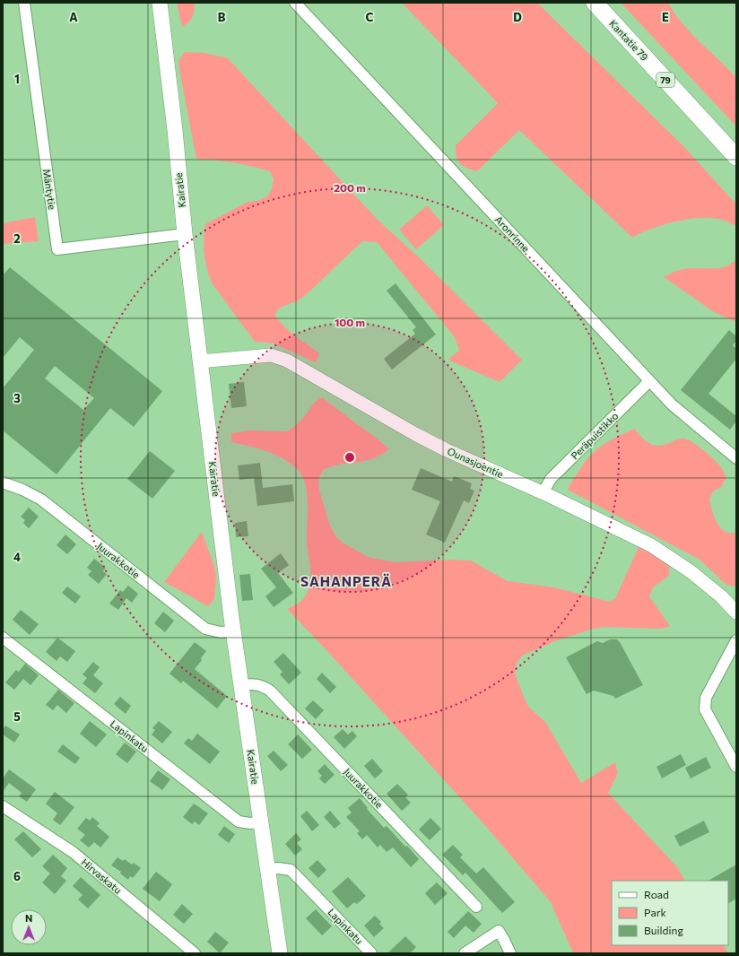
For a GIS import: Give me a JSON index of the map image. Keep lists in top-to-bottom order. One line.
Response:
{"streets":{"main road":["Kantatie 79","79","Kairatie"],"street":["Mäntytie","Aronrinne","Peräpuistikko","Ounasjoentie","Juurakkotie","Lapinkatu","Hirvaskatu"]},"crossings":[["Mäntytie","Kairatie"],["Kairatie","Ounasjoentie"],["Kairatie","Juurakkotie"],["Kairatie","Lapinkatu"],["Aronrinne","Peräpuistikko"],["Peräpuistikko","Ounasjoentie"]],"districts":["SAHANPERÄ"],"legend":["Road","Park","Building"],"north":"top","grid":{"columns":["A","B","C","D","E"],"rows":["1","2","3","4","5","6"]},"rings":["200 m","100 m"]}
